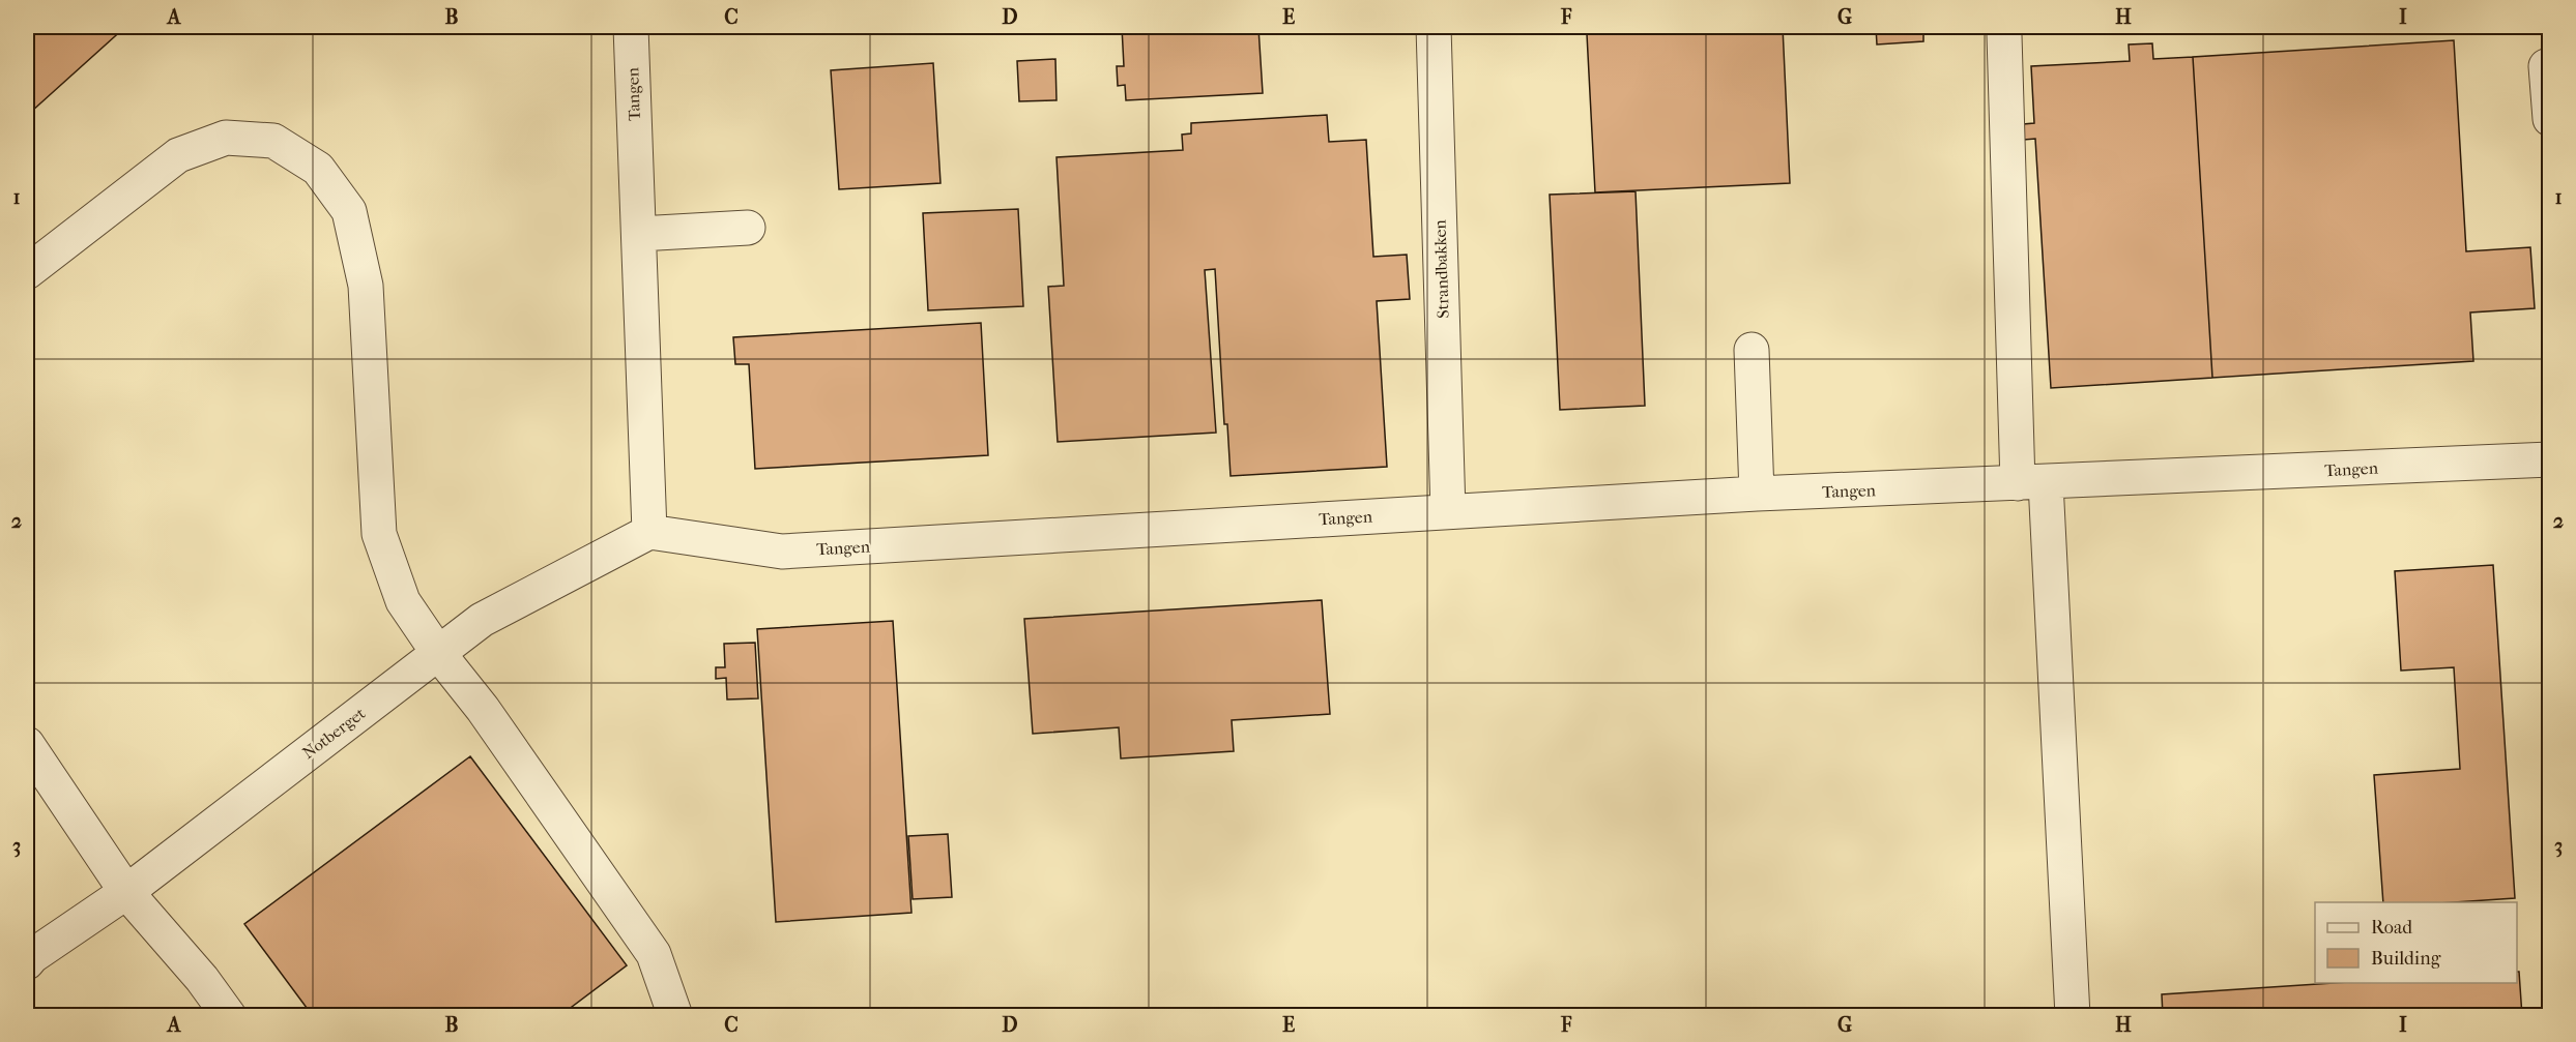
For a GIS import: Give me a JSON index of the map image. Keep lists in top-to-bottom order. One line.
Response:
{"streets":{"street":["Tangen","Strandbakken","Notberget"]},"crossings":[["Tangen","Strandbakken"],["Tangen","Notberget"]],"legend":["Road","Building"],"grid":{"columns":["A","B","C","D","E","F","G","H","I"],"rows":["1","2","3"]}}
